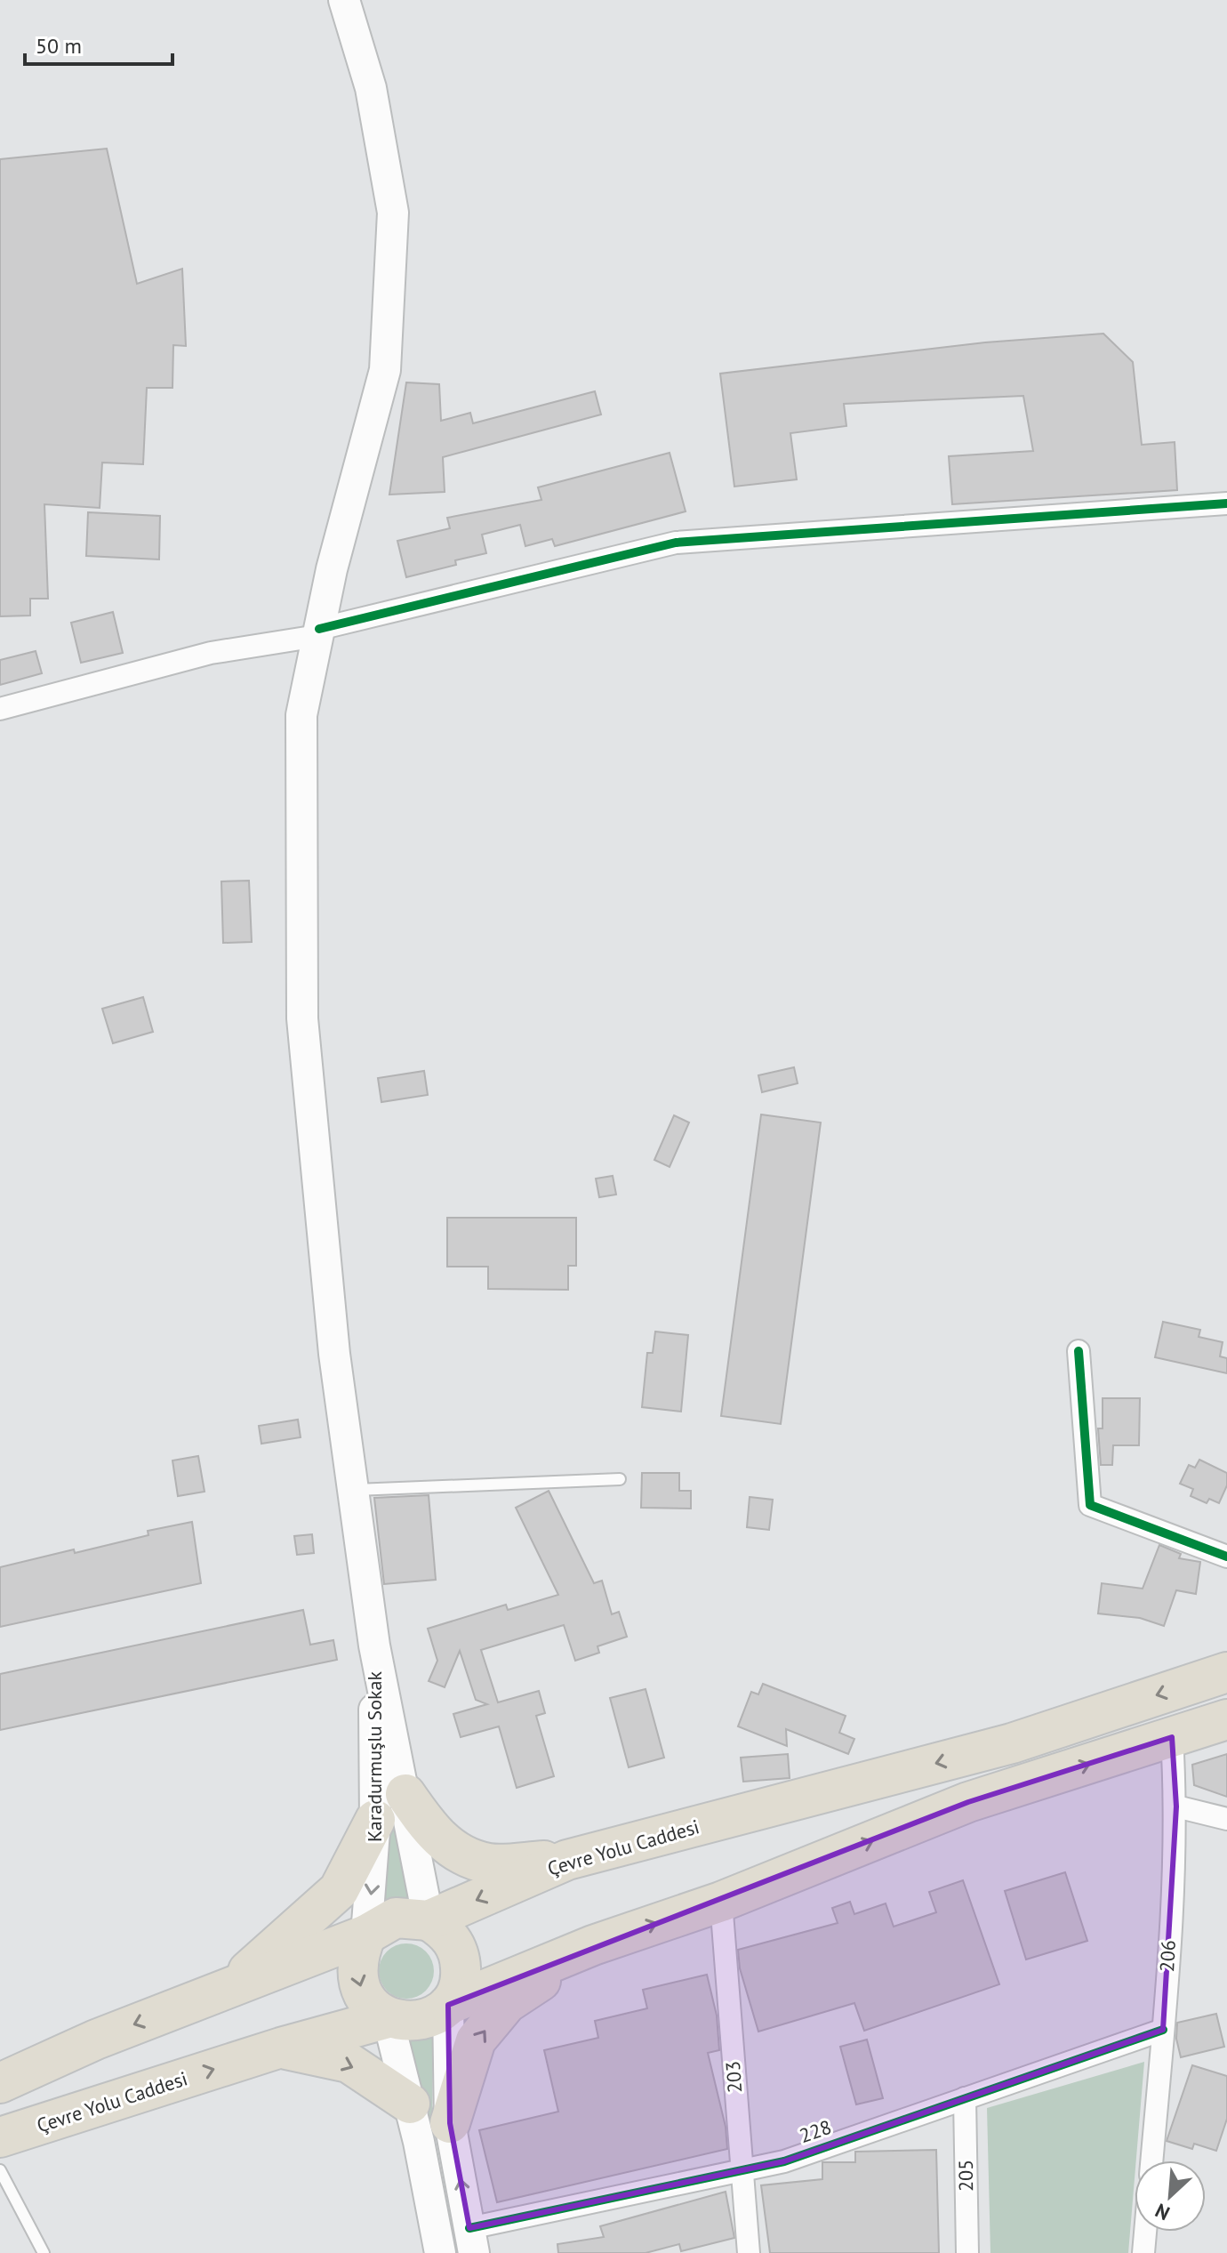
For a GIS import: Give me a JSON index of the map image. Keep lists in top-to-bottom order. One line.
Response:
{"streets":{"highway":["Çevre Yolu Caddesi"],"main road":["Karadurmuşlu Sokak"],"street":["206","203","228","205"]},"crossings":[["Karadurmuşlu Sokak","Çevre Yolu Caddesi"],["206","228"],["203","228"],["228","205"]],"scale_bar":"50 m","north":"bottom left"}
